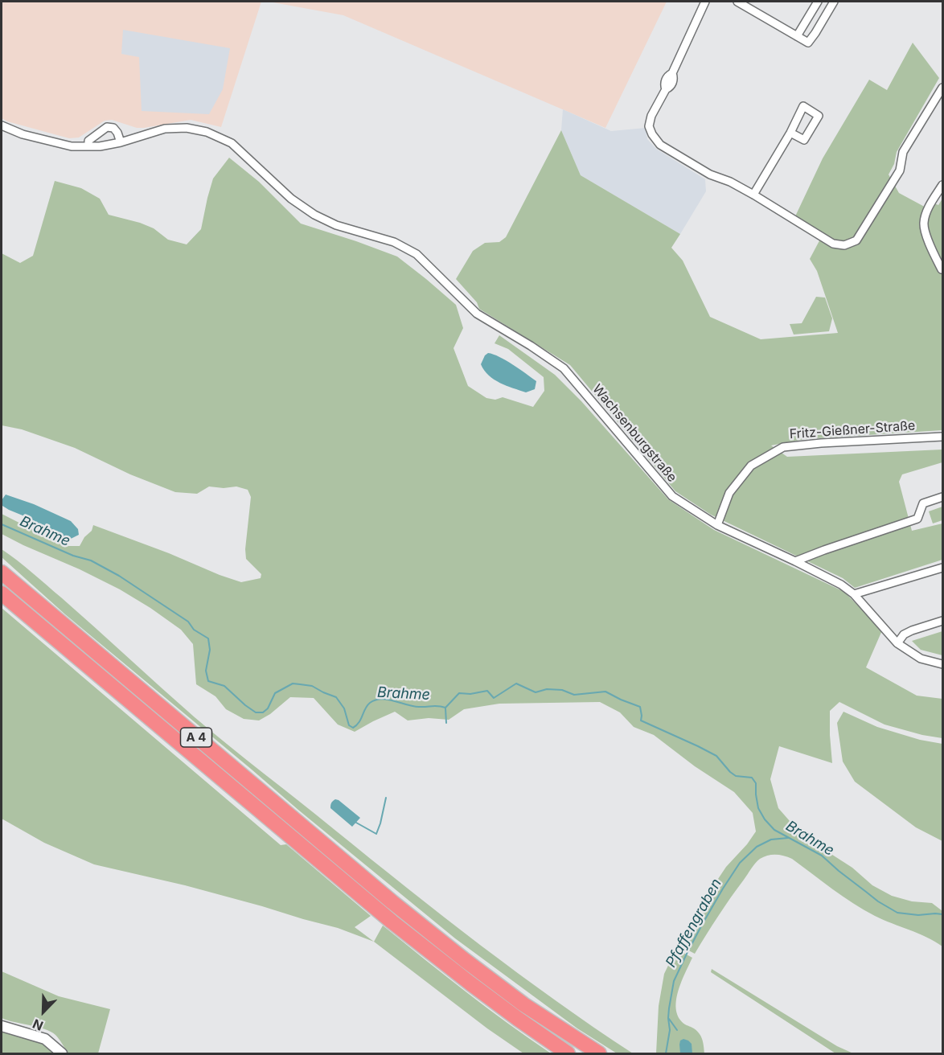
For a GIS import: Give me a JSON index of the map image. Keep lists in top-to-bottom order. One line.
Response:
{"streets":{"highway":["A 4"],"street":["Fritz-Gießner-Straße","Wachsenburgstraße"]},"crossings":[["Fritz-Gießner-Straße","Wachsenburgstraße"]],"water":["Brahme","Pfaffengraben"],"north":"bottom left"}
